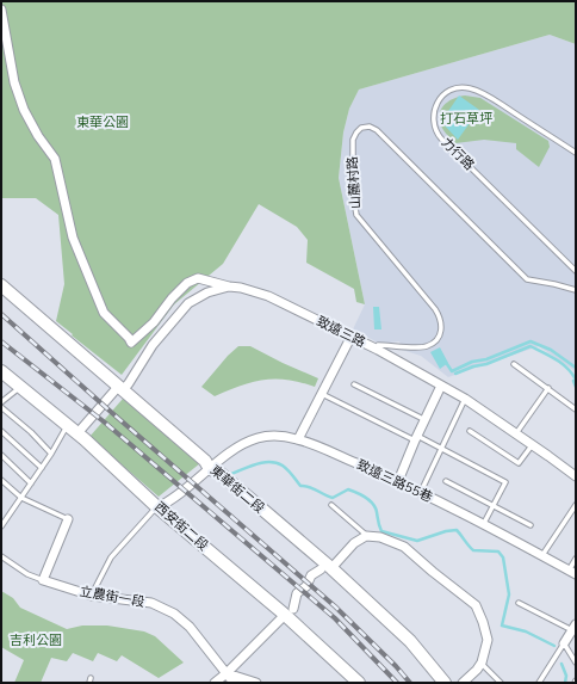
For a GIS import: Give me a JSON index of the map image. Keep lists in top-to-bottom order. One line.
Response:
{"streets":{"street":["致遠三路","致遠三路55巷","東華街二段","西安街二段","立農街一段"],"lane":["力行路","山麓村路"]},"crossings":[["山麓村路","致遠三路"],["致遠三路55巷","東華街二段"],["致遠三路55巷","西安街二段"]],"parks":["打石草坪","東華公園","吉利公園"]}
